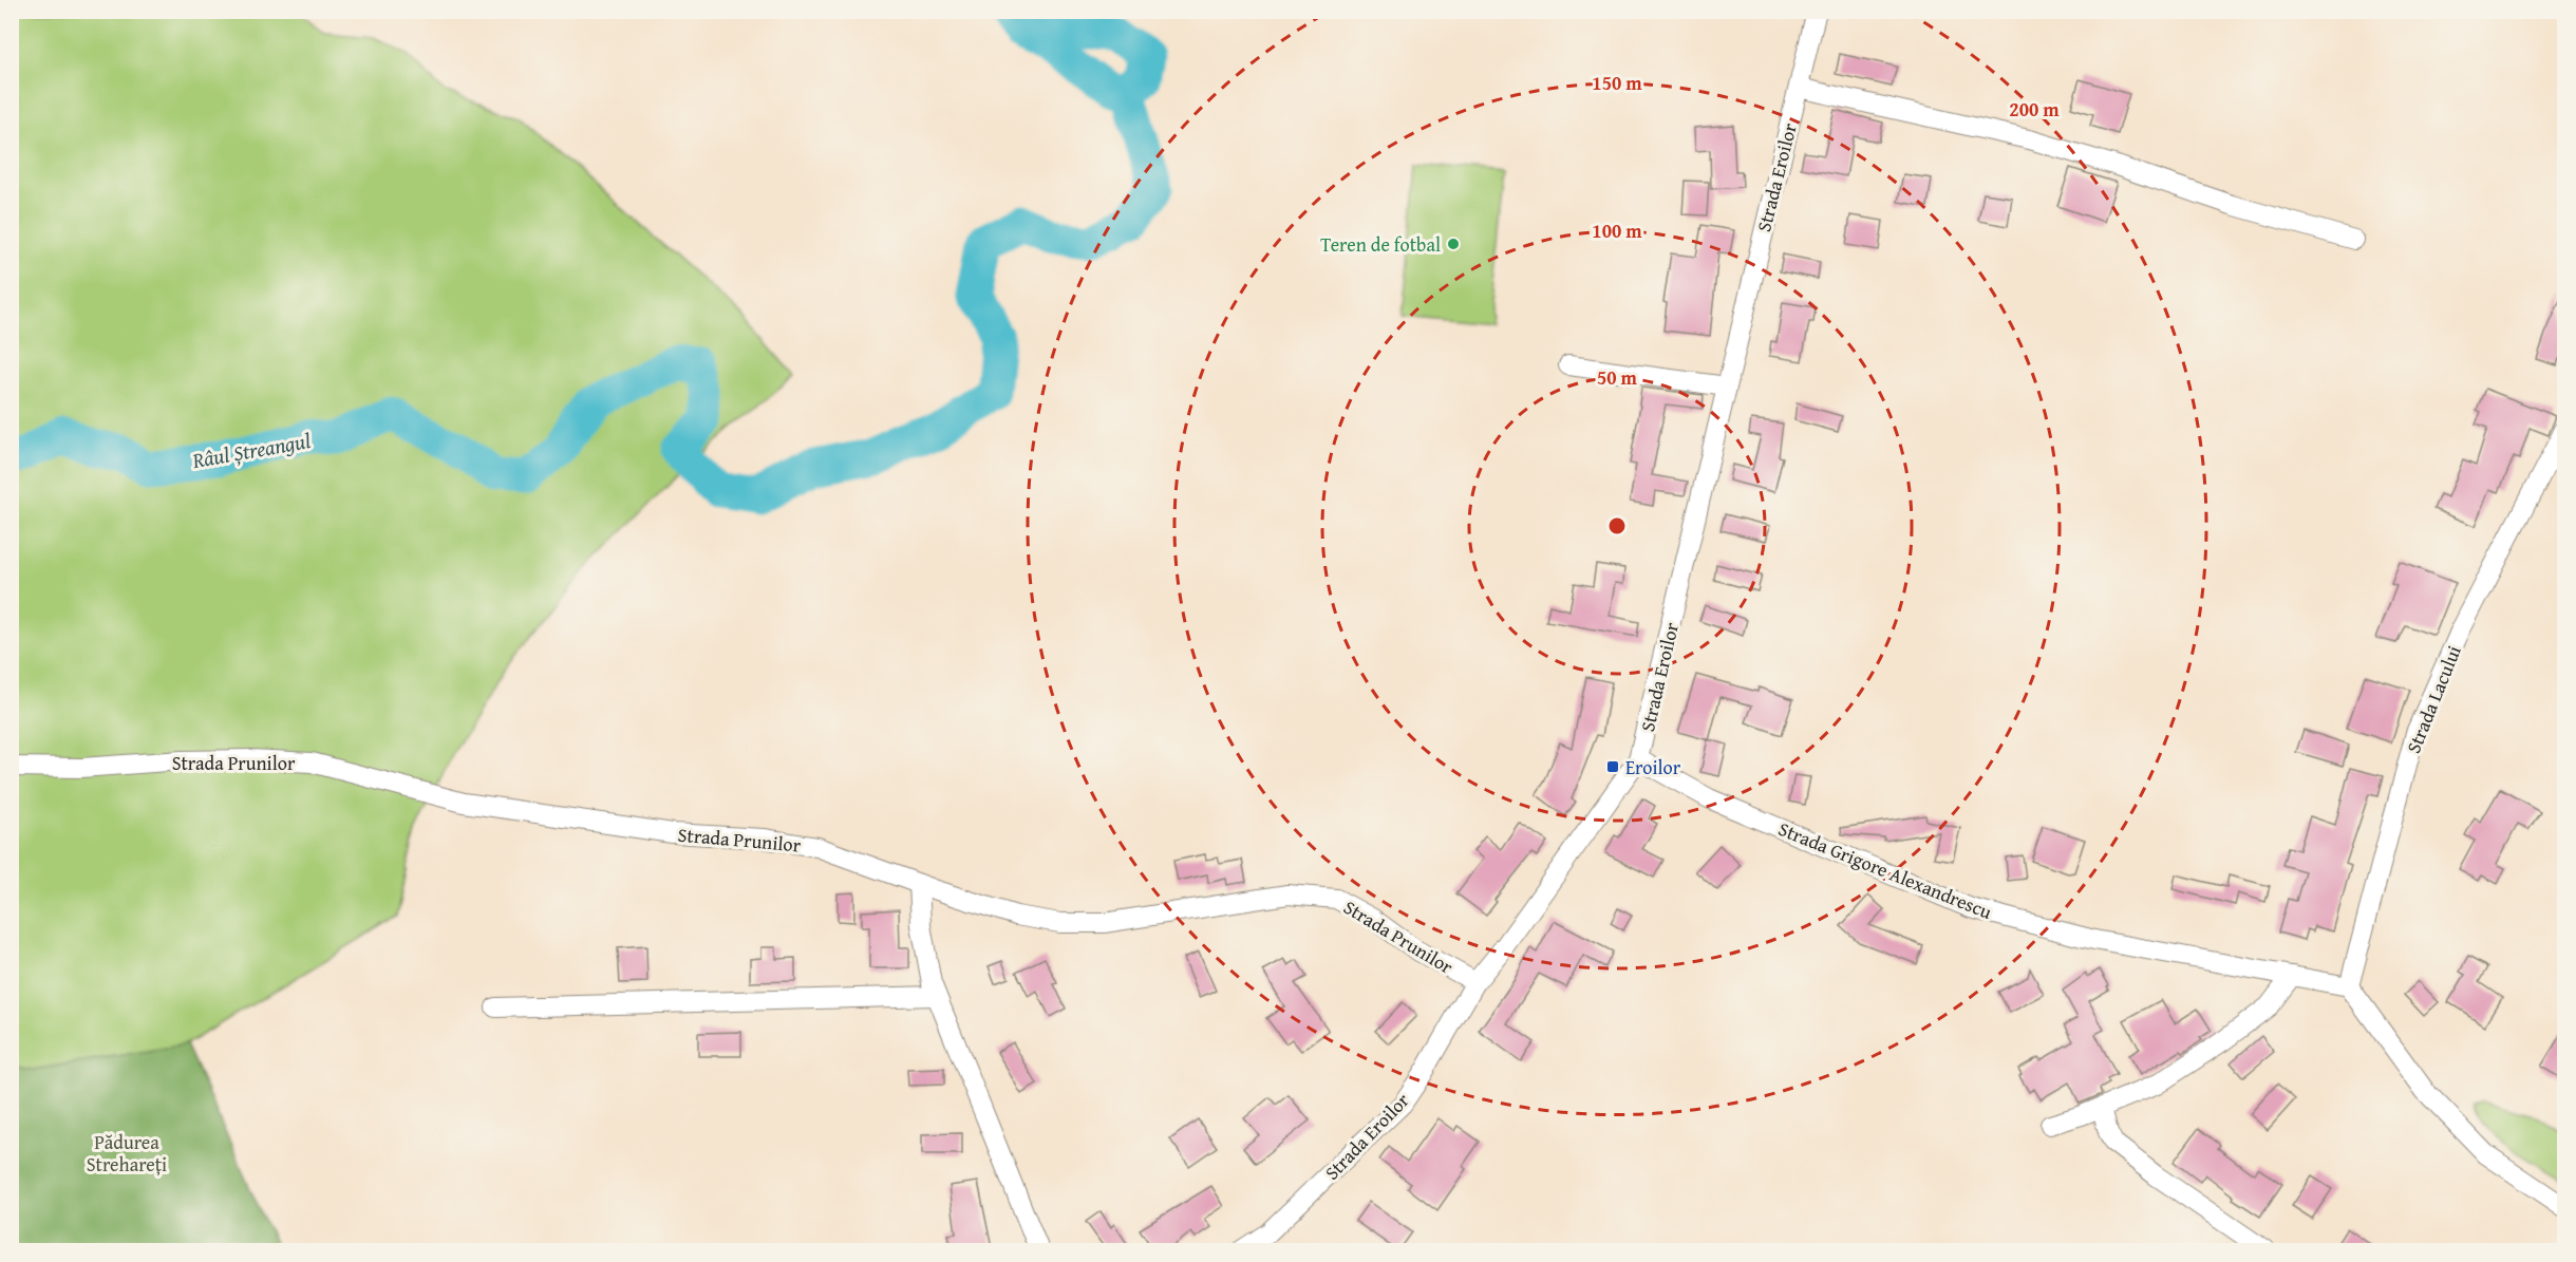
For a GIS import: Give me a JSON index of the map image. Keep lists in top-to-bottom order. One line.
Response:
{"streets":{"street":["Strada Eroilor","Strada Lacului","Strada Prunilor","Strada Grigore Alexandrescu"]},"crossings":[["Strada Eroilor","Strada Prunilor"],["Strada Eroilor","Strada Grigore Alexandrescu"],["Strada Lacului","Strada Grigore Alexandrescu"]],"water":["Râul Ștreangul"],"parks":["Pădurea Strehareți"],"places":{"other":["Teren de fotbal"],"transit":["Eroilor"]},"rings":["150 m","200 m","100 m","50 m"]}
